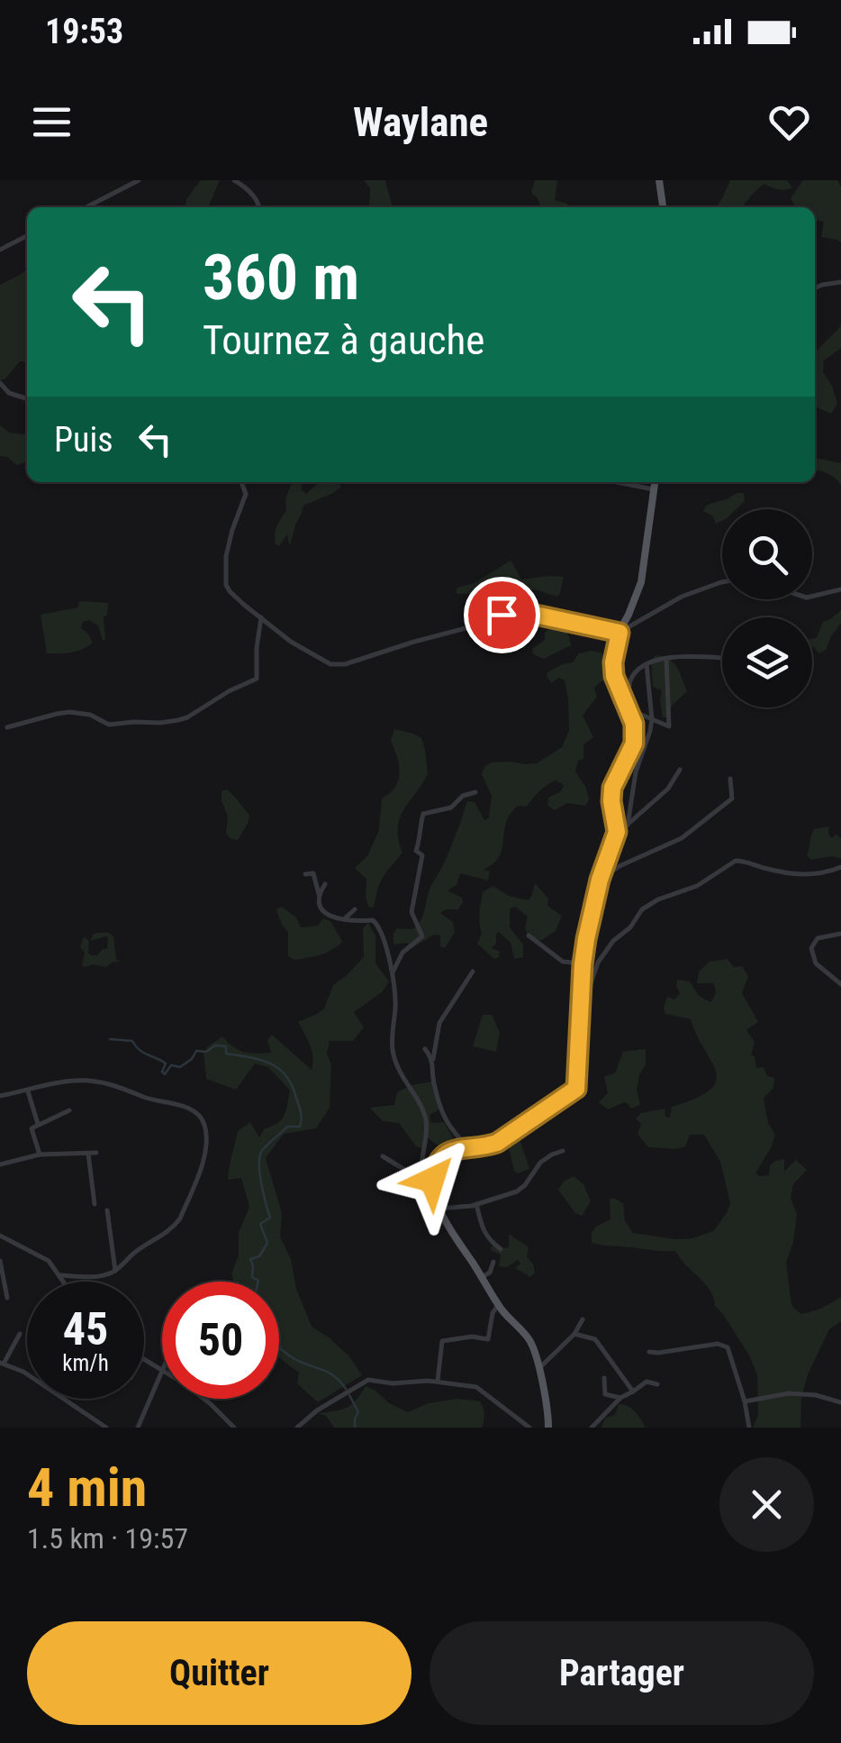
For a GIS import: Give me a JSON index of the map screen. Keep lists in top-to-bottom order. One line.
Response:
{"page":{"status":"19:53","header":"Waylane","turn":["360 m","Tournez à gauche"],"then":"Puis","speed":"45 km/h","limit":"50","heading":["4 min","1.5 km · 19:57"],"buttons":["Quitter","Partager"]}}
